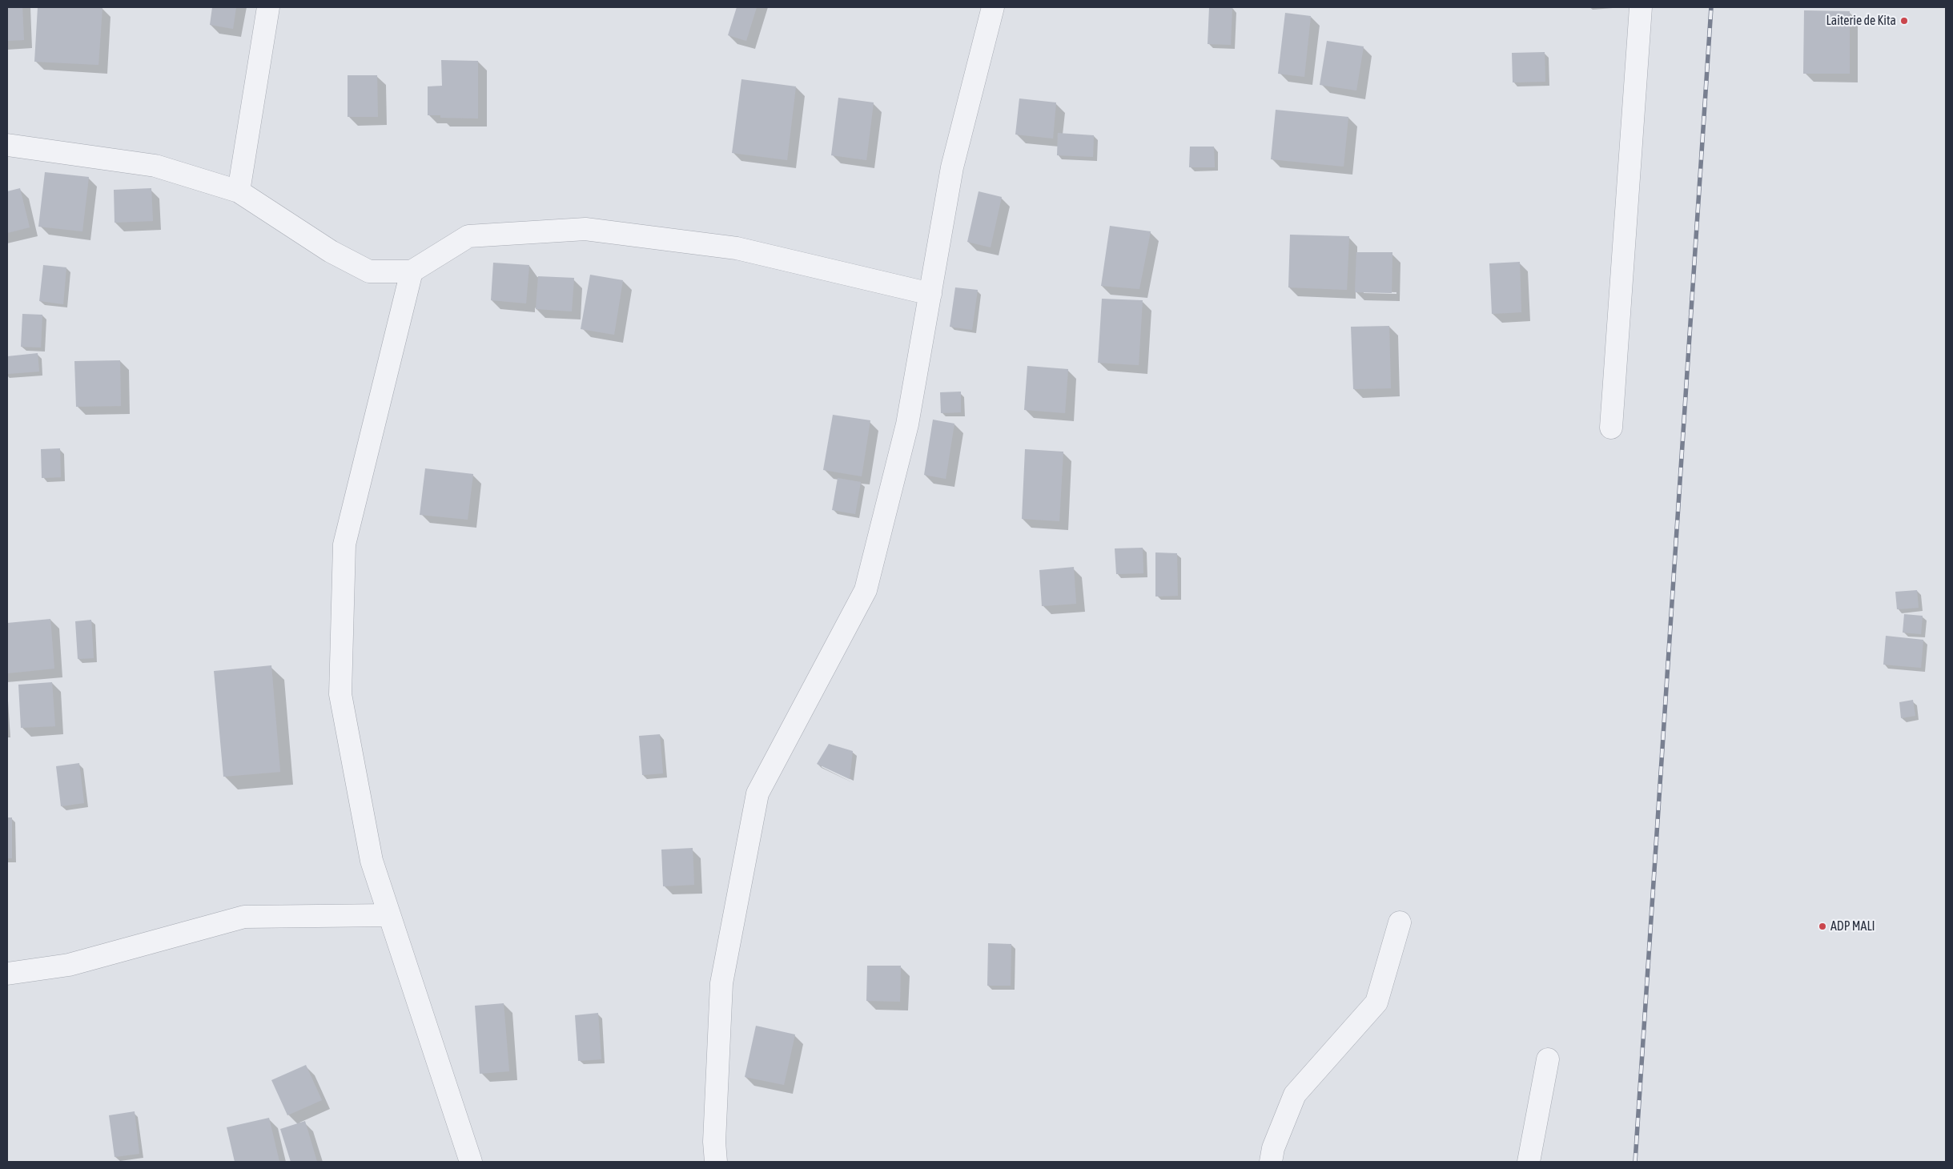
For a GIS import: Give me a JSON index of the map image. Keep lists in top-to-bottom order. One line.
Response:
{"places":["Laiterie de Kita","ADP MALI"]}
